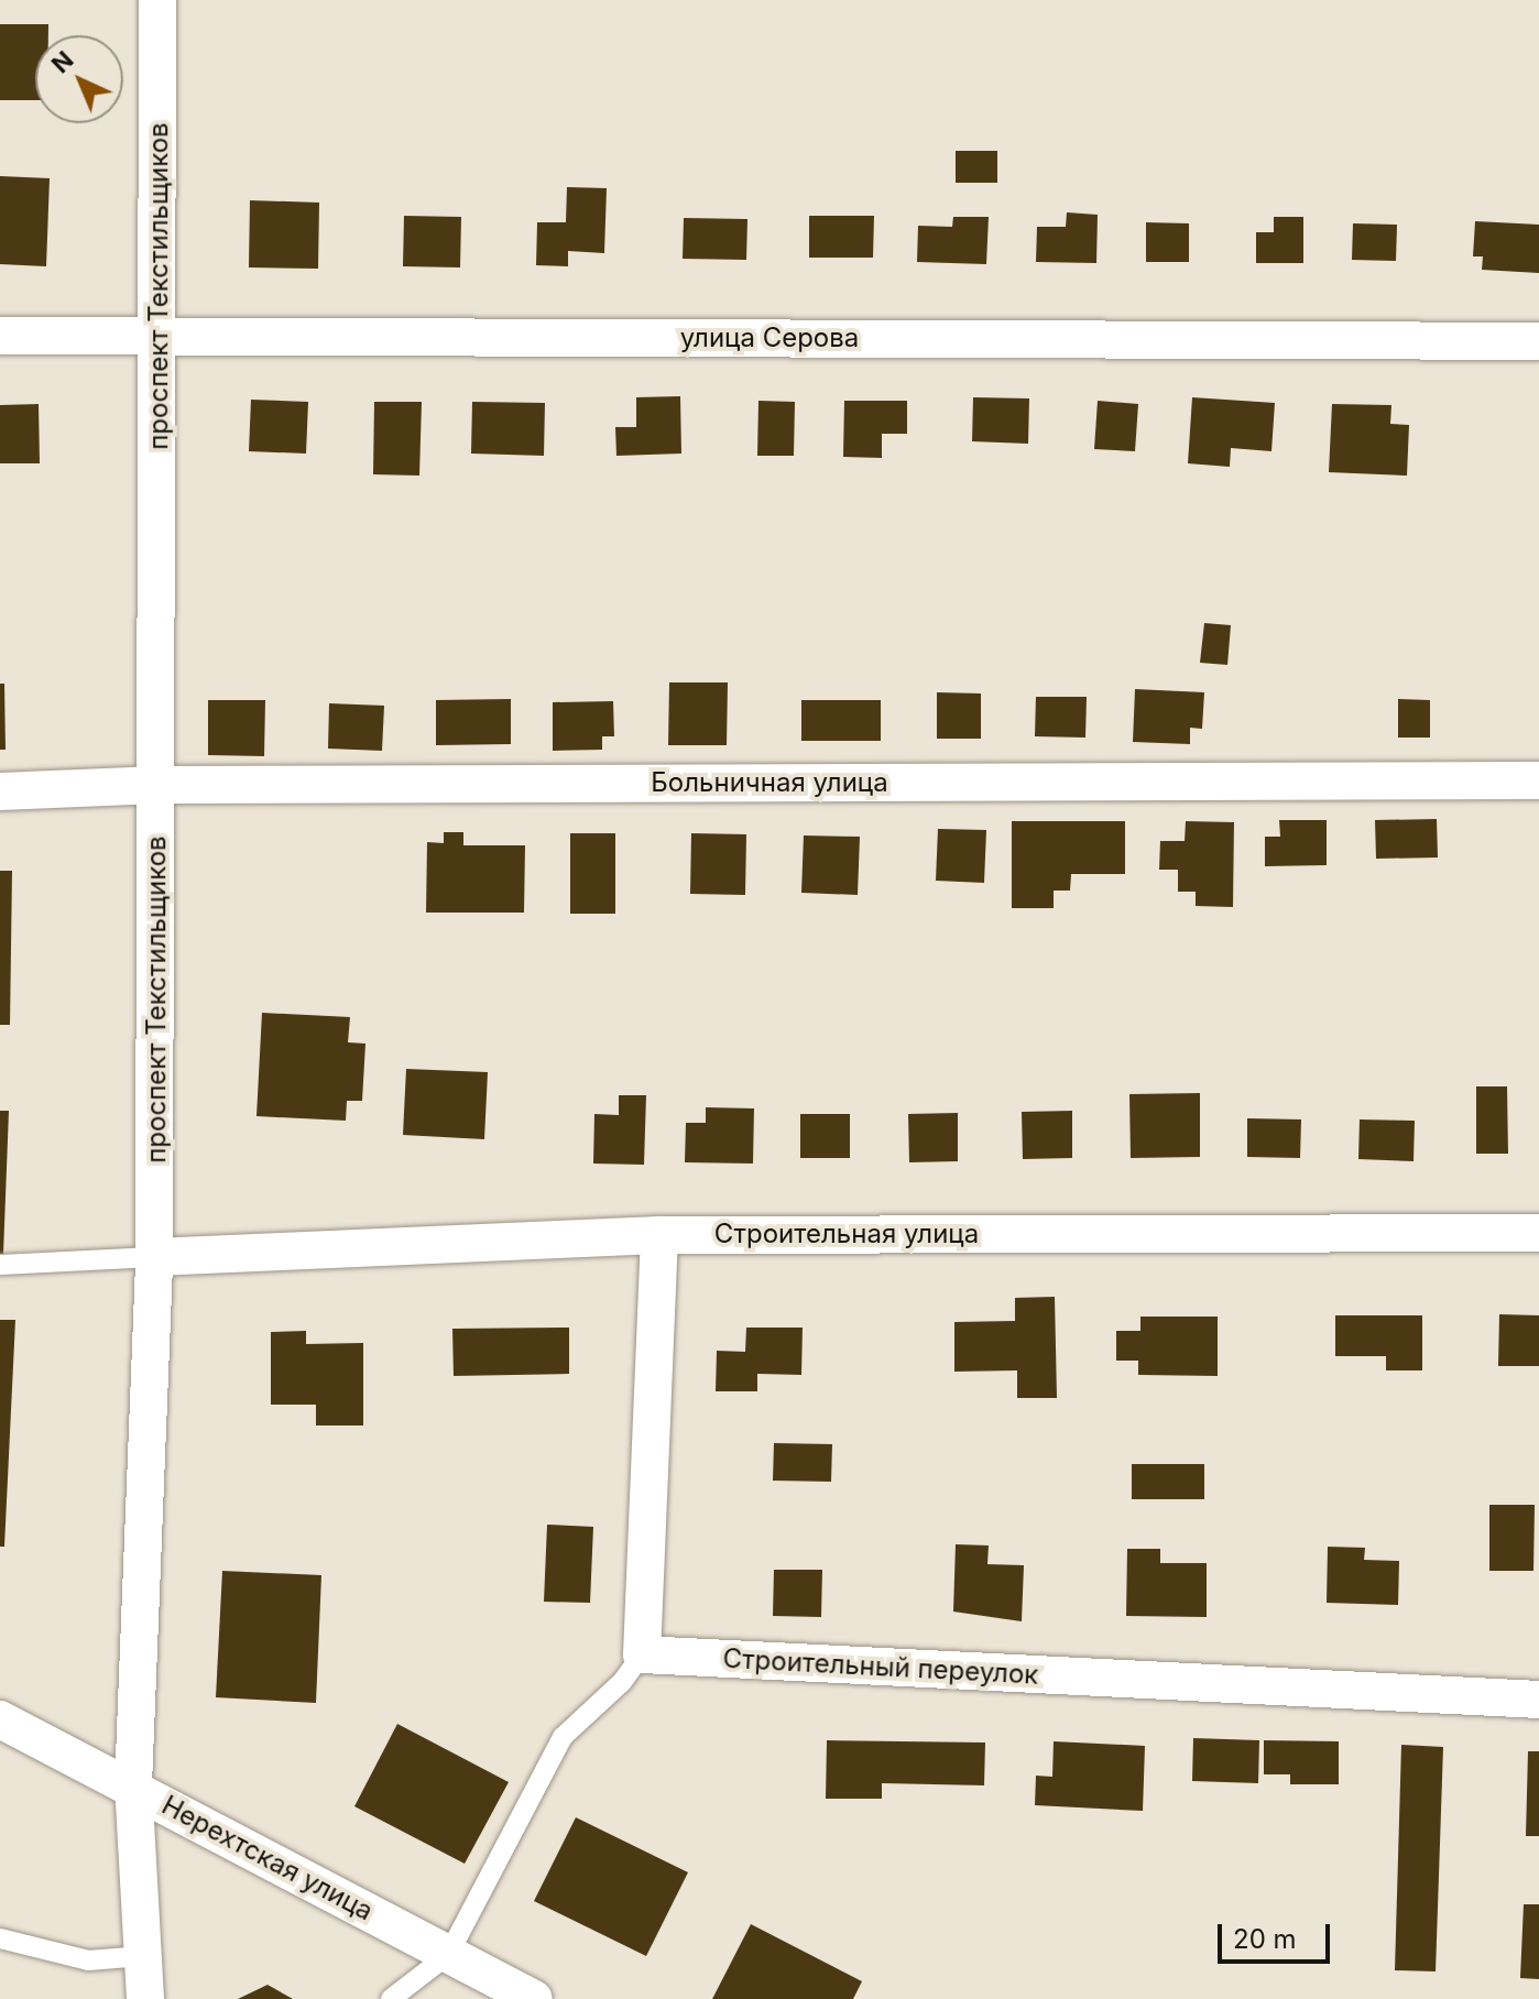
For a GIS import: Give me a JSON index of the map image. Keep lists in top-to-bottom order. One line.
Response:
{"streets":{"street":["проспект Текстильщиков","улица Серова","Больничная улица","Строительная улица","Строительный переулок","Нерехтская улица"]},"crossings":[["проспект Текстильщиков","улица Серова"],["проспект Текстильщиков","Больничная улица"],["проспект Текстильщиков","Строительная улица"],["проспект Текстильщиков","Нерехтская улица"]],"scale_bar":"20 m","north":"top left"}
